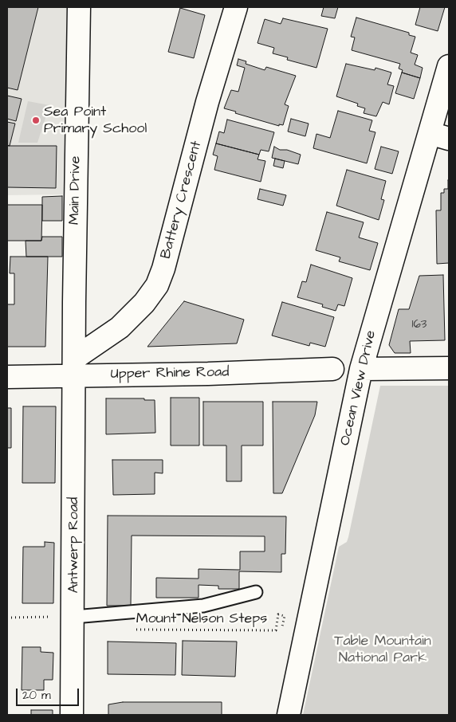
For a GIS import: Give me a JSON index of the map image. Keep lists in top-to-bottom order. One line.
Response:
{"streets":{"street":["Main Drive","Battery Crescent","Upper Rhine Road","Ocean View Drive","Antwerp Road"],"path":["Mount Nelson Steps"]},"crossings":[["Main Drive","Battery Crescent"],["Main Drive","Upper Rhine Road"],["Main Drive","Antwerp Road"],["Battery Crescent","Upper Rhine Road"],["Battery Crescent","Antwerp Road"],["Upper Rhine Road","Antwerp Road"]],"parks":["Table Mountain National Park"],"places":["Sea Point Primary School"],"house_numbers":["163"],"scale_bar":"20 m"}
